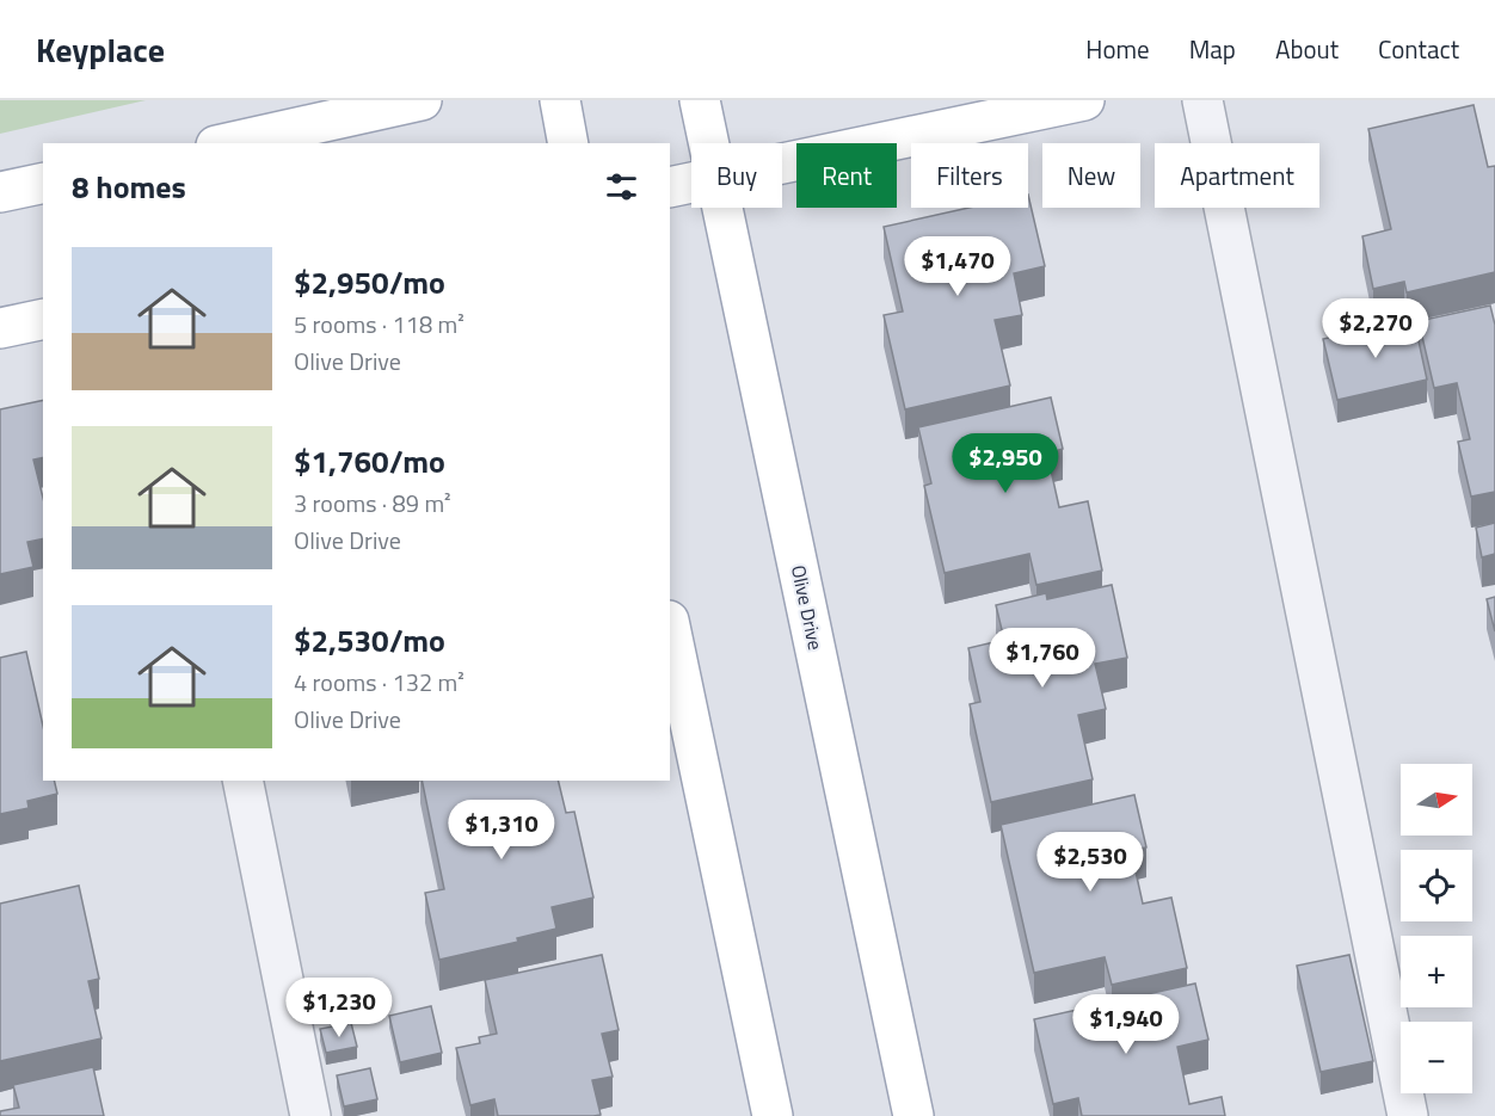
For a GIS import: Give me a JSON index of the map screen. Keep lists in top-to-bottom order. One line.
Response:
{"streets":{"main road":["Olive Drive"]},"north":"right","page":{"header":"Keyplace","nav":["Home","Map","About","Contact"],"chip":["Buy","Rent","Filters","New","Apartment"],"heading":"8 homes","list":[{"name":"$2,950/mo","note":"5 rooms · 118 m² · Olive Drive"},{"name":"$1,760/mo","note":"3 rooms · 89 m² · Olive Drive"},{"name":"$2,530/mo","note":"4 rooms · 132 m² · Olive Drive"}],"price":["$1,470","$2,270","$2,950","$1,760","$1,310","$2,530","$1,230","$1,940"],"map_buttons":["+","−"]}}
